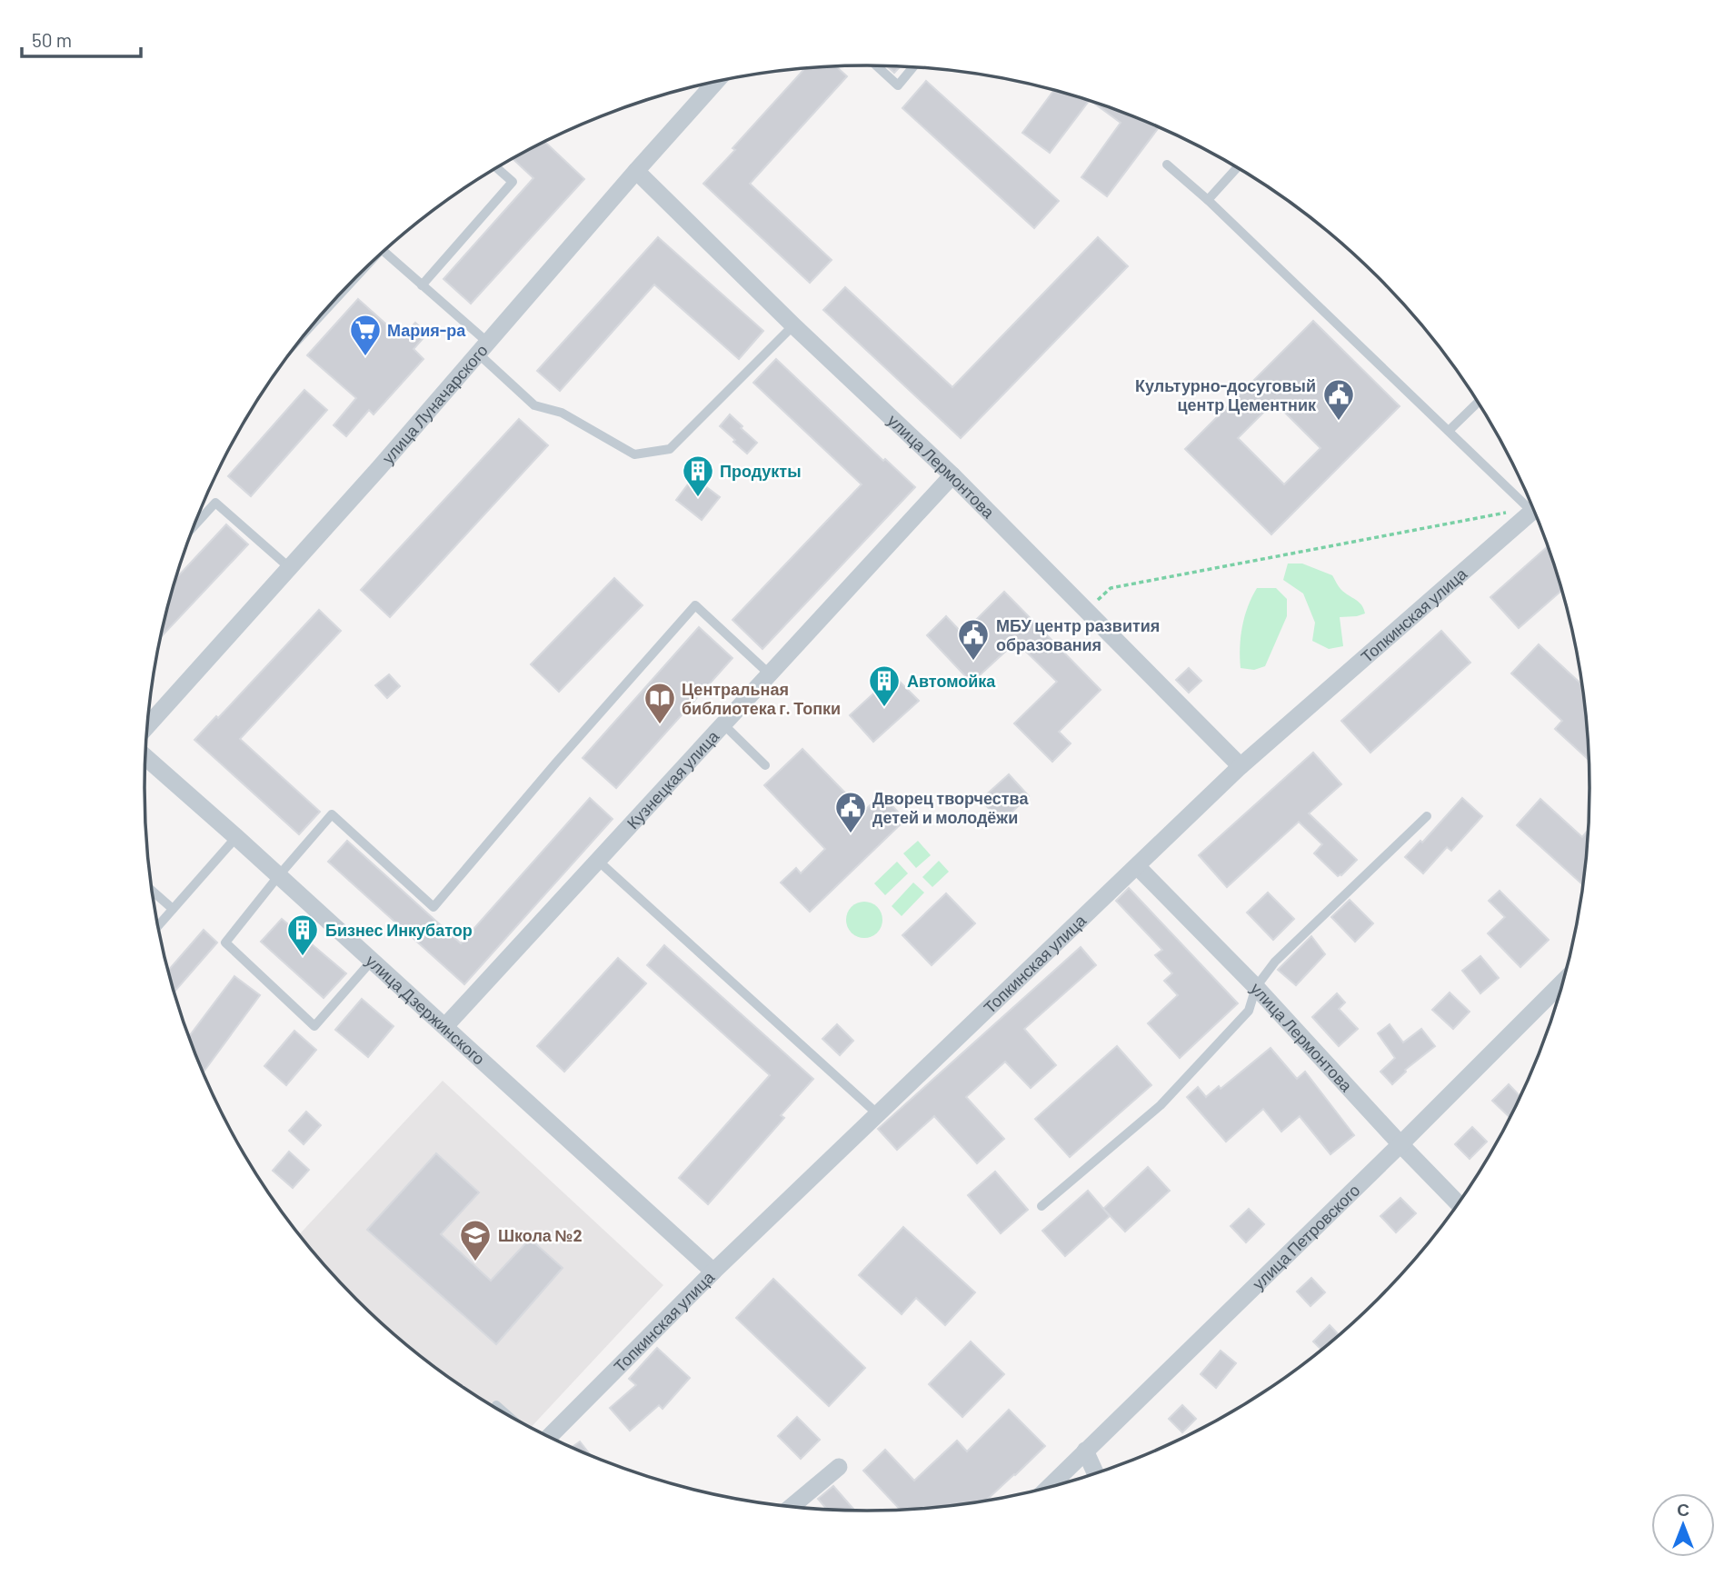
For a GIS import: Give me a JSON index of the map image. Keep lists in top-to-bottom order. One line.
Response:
{"streets":{"street":["улица Луначарского","улица Лермонтова","Топкинская улица","Кузнецкая улица","улица Дзержинского","улица Петровского"]},"crossings":[["улица Луначарского","улица Лермонтова"],["улица Лермонтова","Топкинская улица"],["улица Лермонтова","Кузнецкая улица"],["улица Лермонтова","улица Петровского"],["Топкинская улица","улица Дзержинского"],["Кузнецкая улица","улица Дзержинского"]],"places":{"supermarket":["Мария-ра"],"public building":["Культурно-досуговый центр Цементник","МБУ центр развития образования","Дворец творчества детей и молодёжи"],"building":["Продукты","Автомойка","Бизнес Инкубатор"],"library":["Центральная библиотека г. Топки"],"school or university":["Школа №2"]},"scale_bar":"50 m","north":"top"}
